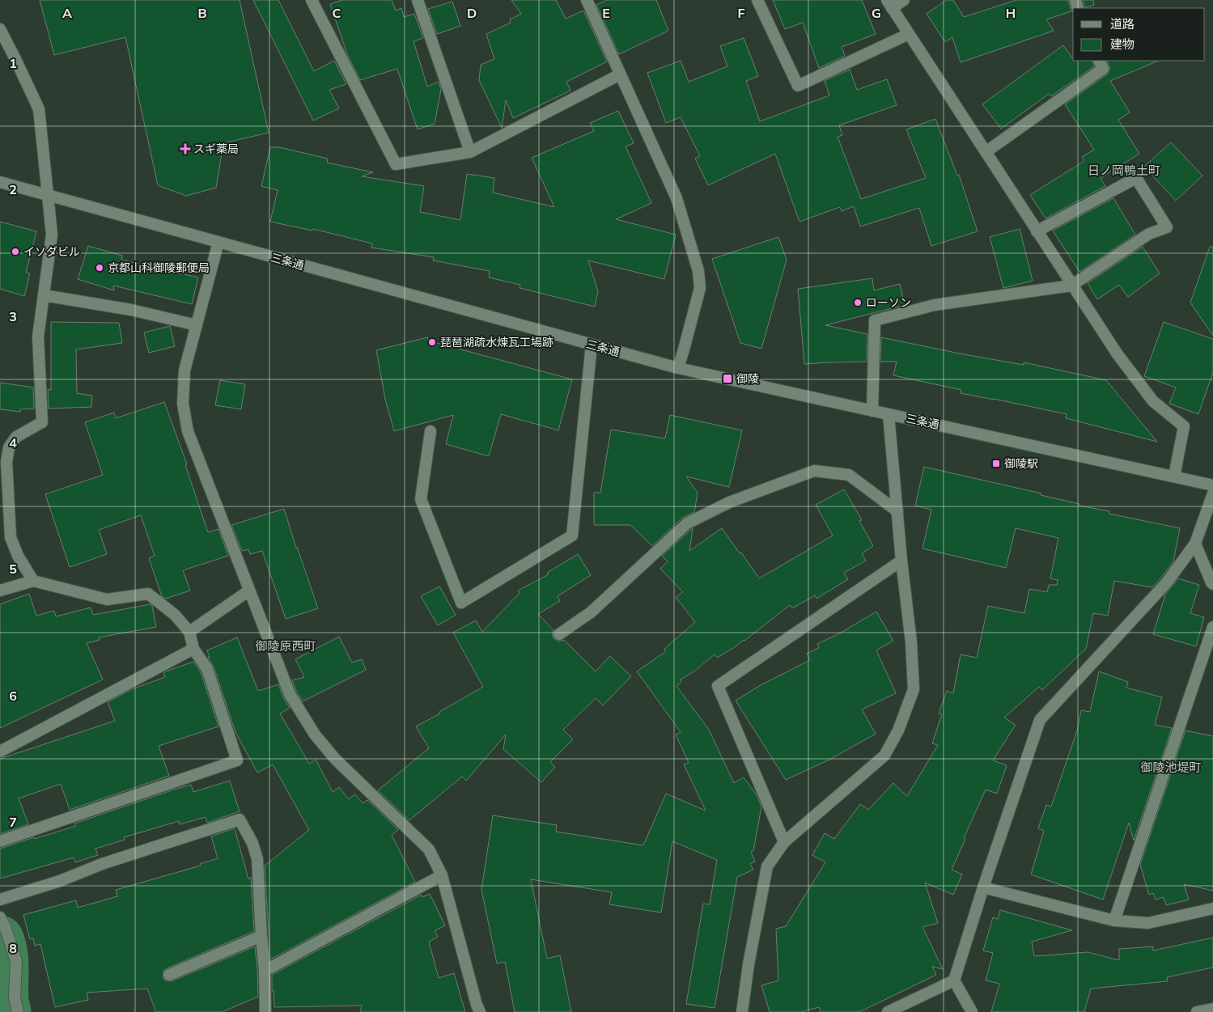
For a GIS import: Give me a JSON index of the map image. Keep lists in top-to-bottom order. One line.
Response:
{"streets":{"street":["三条通"]},"districts":["日ノ岡鴨土町","御陵原西町","御陵池堤町"],"places":{"health":["スギ薬局"],"other":["イソダビル","京都山科御陵郵便局","ローソン","琵琶湖疏水煉瓦工場跡"],"transit":["御陵","御陵駅"]},"legend":["道路","建物"],"grid":{"columns":["A","B","C","D","E","F","G","H"],"rows":["1","2","3","4","5","6","7","8"]}}
